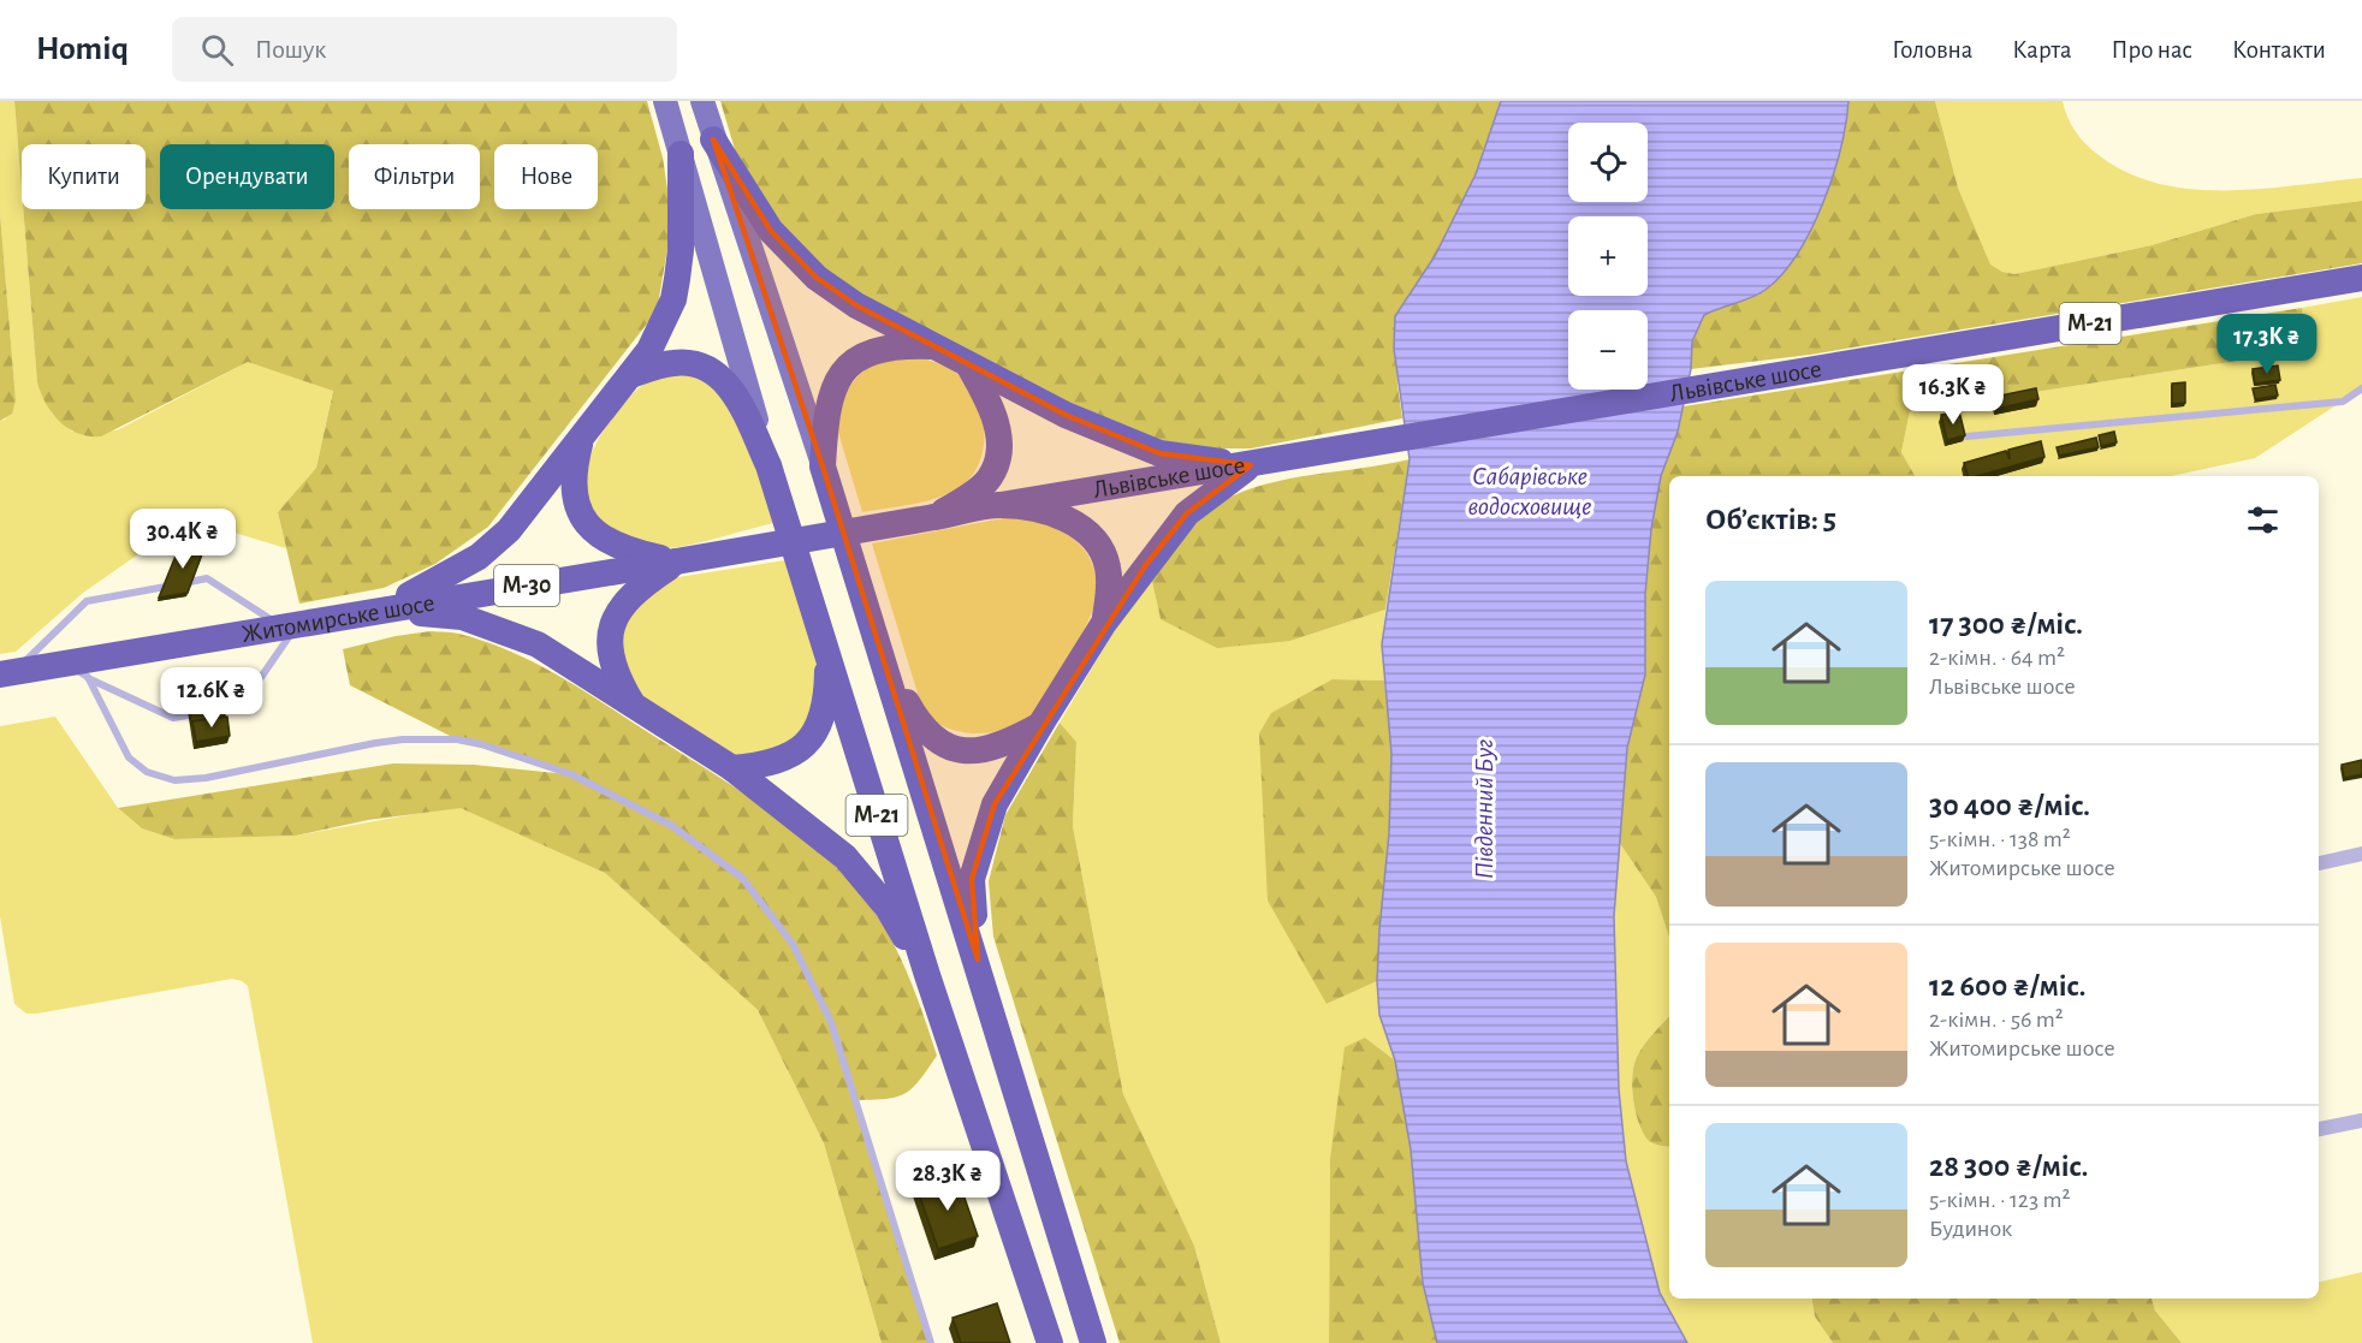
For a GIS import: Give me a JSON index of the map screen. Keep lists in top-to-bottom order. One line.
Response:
{"streets":{"highway":["М-21","Львівське шосе","М-30","Житомирське шосе"]},"crossings":[["М-21","Львівське шосе"],["М-21","Житомирське шосе"]],"water":["Сабарівське водосховище","Південний Буг"],"page":{"header":"Homiq","search":"Пошук","nav":["Головна","Карта","Про нас","Контакти"],"map_buttons":["+","−"],"chip":["Купити","Орендувати","Фільтри","Нове"],"price":["17.3K ₴","16.3K ₴","30.4K ₴","12.6K ₴","28.3K ₴"],"heading":"Об’єктів: 5","list":[{"name":"17 300 ₴/міс.","note":"2-кімн. · 64 m² · Львівське шосе"},{"name":"30 400 ₴/міс.","note":"5-кімн. · 138 m² · Житомирське шосе"},{"name":"12 600 ₴/міс.","note":"2-кімн. · 56 m² · Житомирське шосе"},{"name":"28 300 ₴/міс.","note":"5-кімн. · 123 m² · Будинок"}]}}
